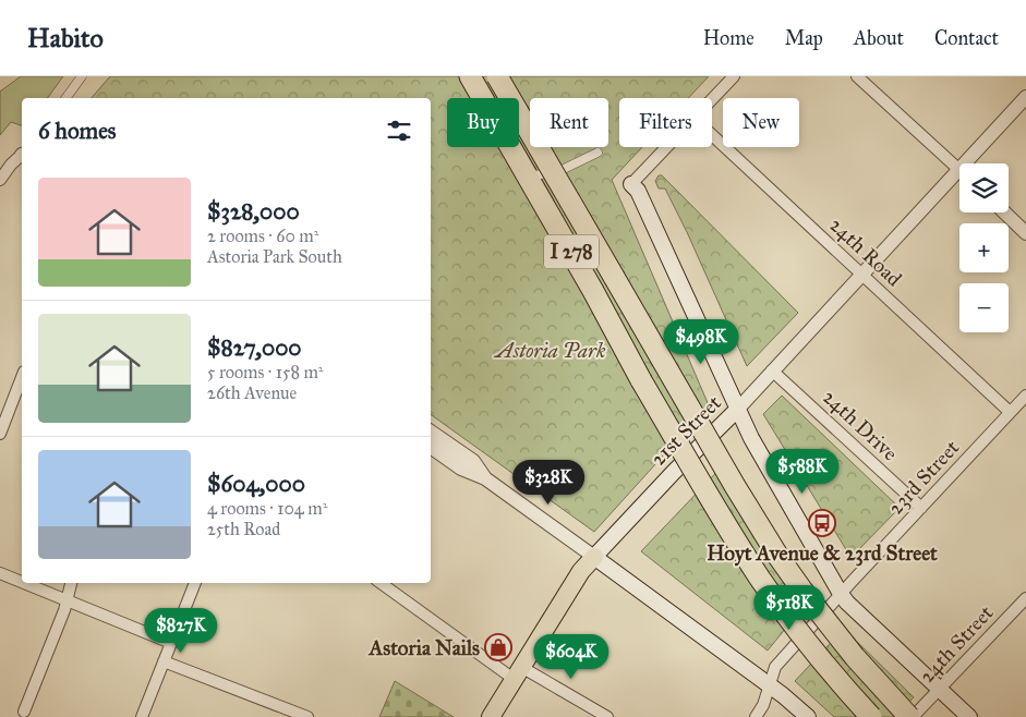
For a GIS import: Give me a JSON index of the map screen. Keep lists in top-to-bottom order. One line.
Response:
{"streets":{"highway":["I 278"],"main road":["21st Street"],"street":["24th Road","24th Drive","23rd Street","24th Street"]},"crossings":[["I 278","24th Street"],["24th Road","21st Street"],["24th Road","23rd Street"],["24th Drive","21st Street"],["24th Drive","23rd Street"]],"parks":["Astoria Park"],"places":{"bus stop":["Hoyt Avenue & 23rd Street"],"shop":["Astoria Nails"]},"page":{"header":"Habito","nav":["Home","Map","About","Contact"],"chip":["Buy","Rent","Filters","New"],"heading":"6 homes","map_buttons":["+","−"],"list":[{"name":"$328,000","note":"2 rooms · 60 m² · Astoria Park South"},{"name":"$827,000","note":"5 rooms · 158 m² · 26th Avenue"},{"name":"$604,000","note":"4 rooms · 104 m² · 25th Road"}],"price":["$498K","$588K","$328K","$518K","$827K","$604K"]}}
